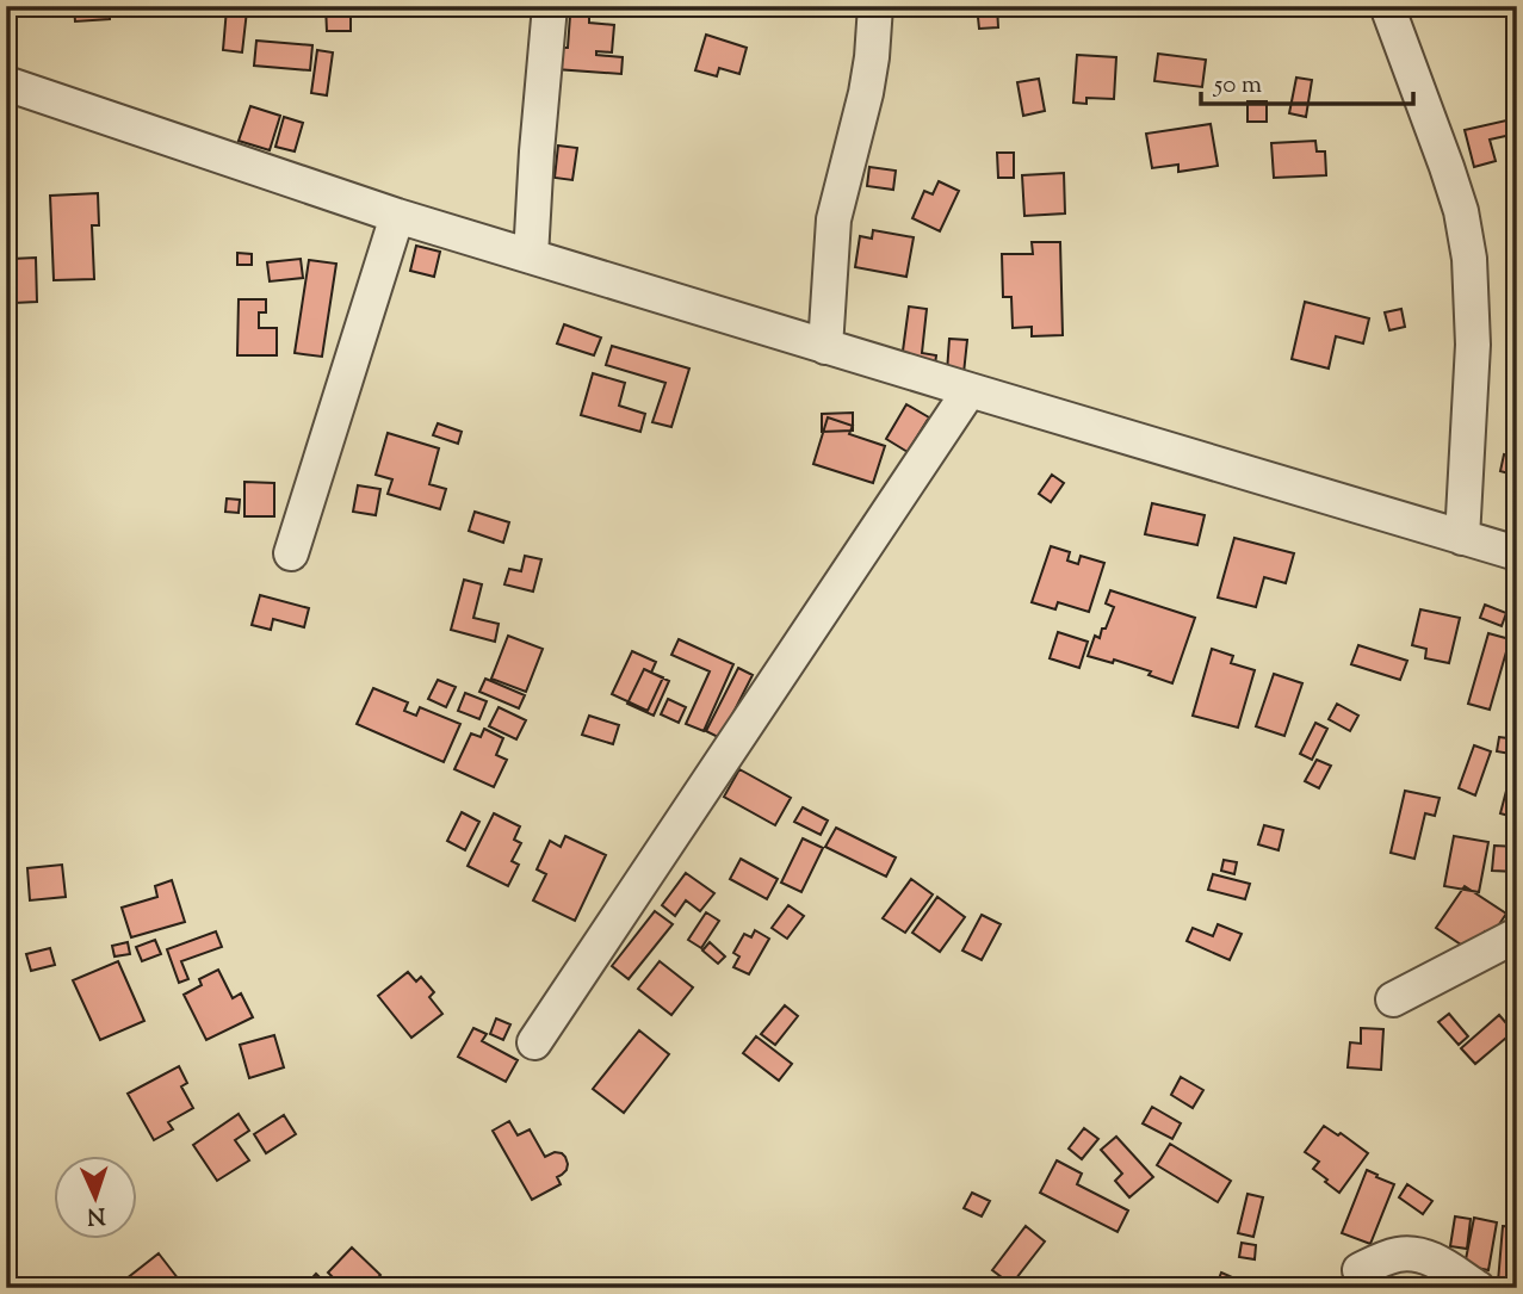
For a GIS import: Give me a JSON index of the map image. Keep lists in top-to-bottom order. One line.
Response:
{"scale_bar":"50 m","north":"bottom"}
